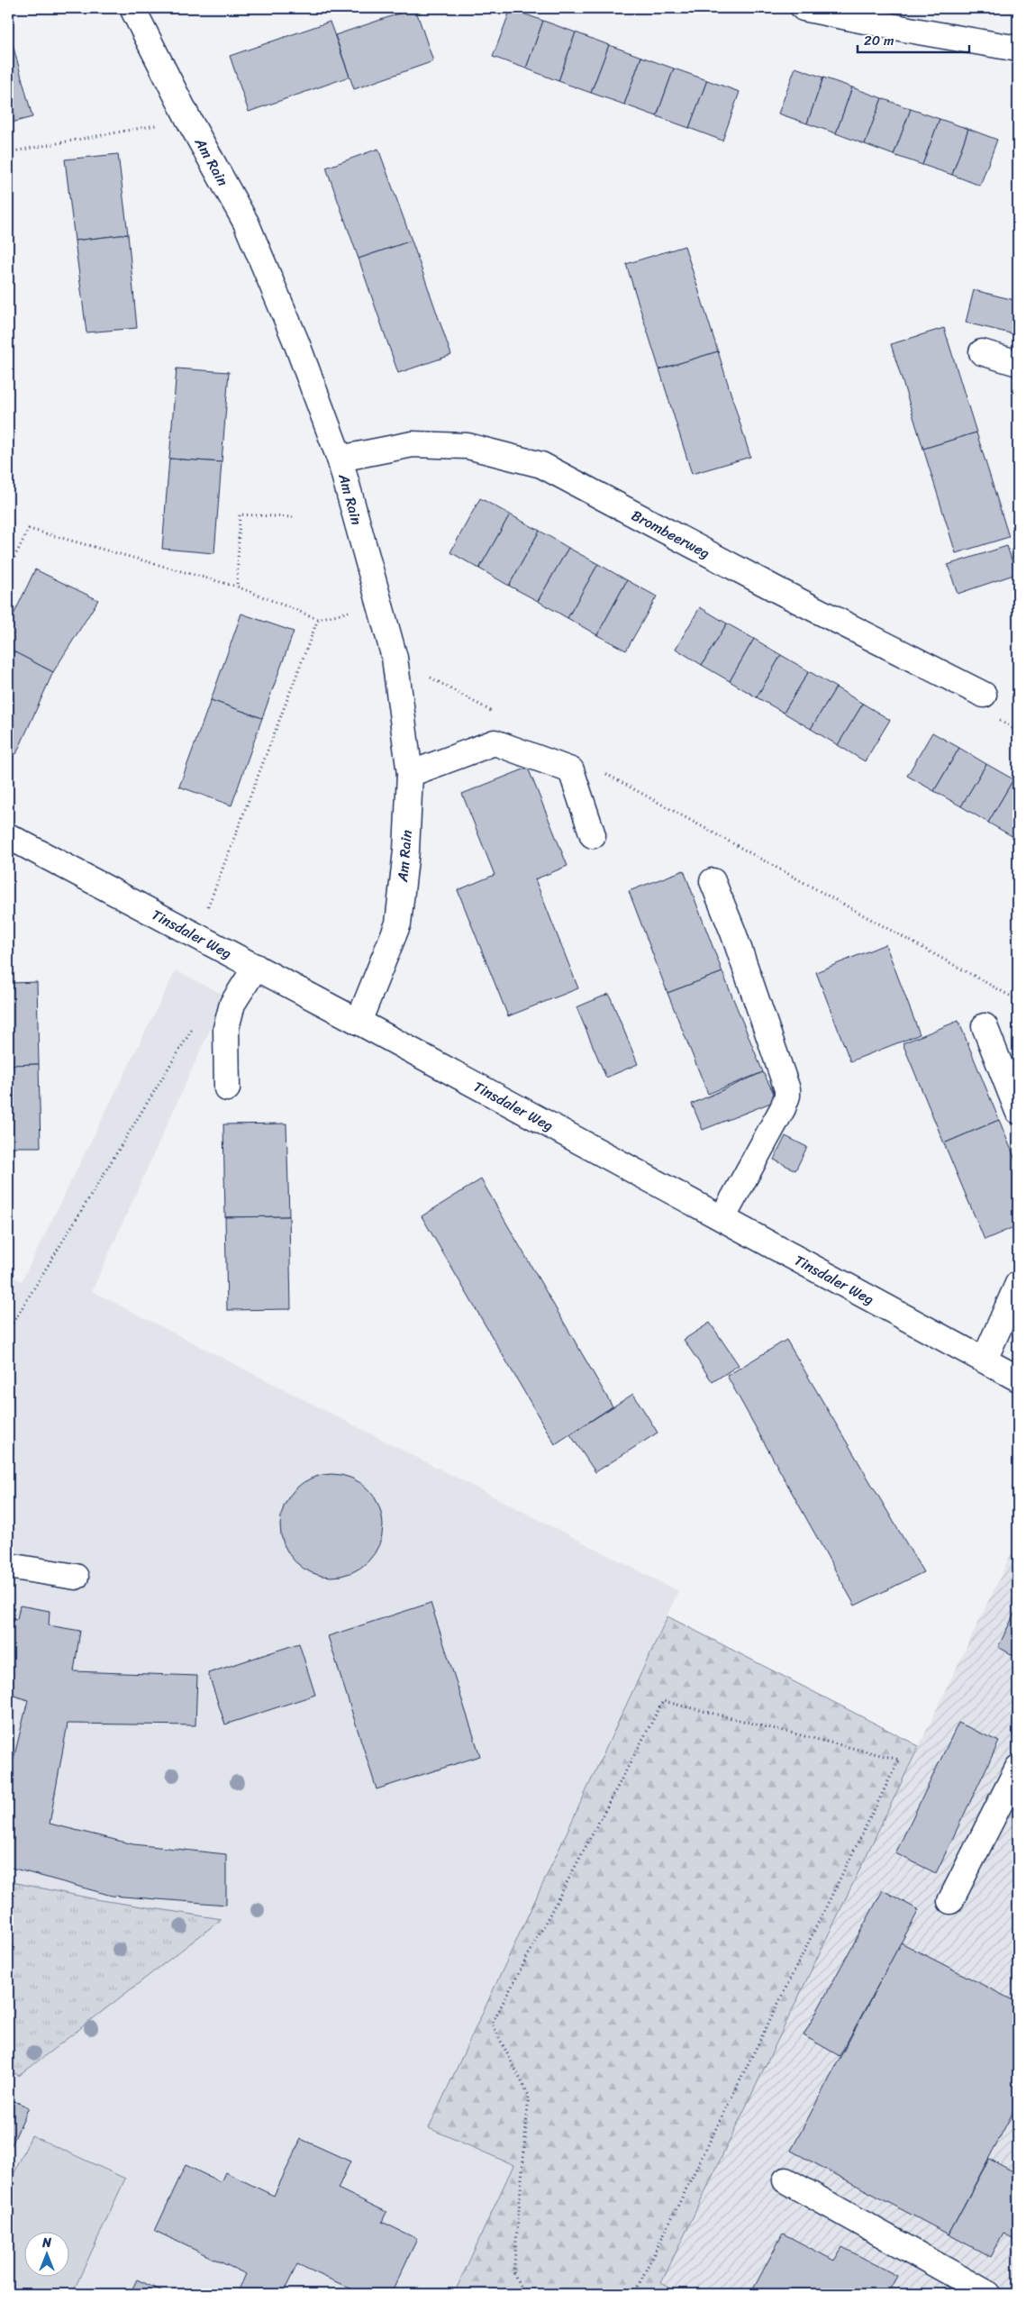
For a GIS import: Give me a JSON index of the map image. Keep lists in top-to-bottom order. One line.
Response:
{"streets":{"street":["Am Rain","Brombeerweg","Tinsdaler Weg"]},"crossings":[["Am Rain","Brombeerweg"],["Am Rain","Tinsdaler Weg"]],"scale_bar":"20 m","north":"top"}
